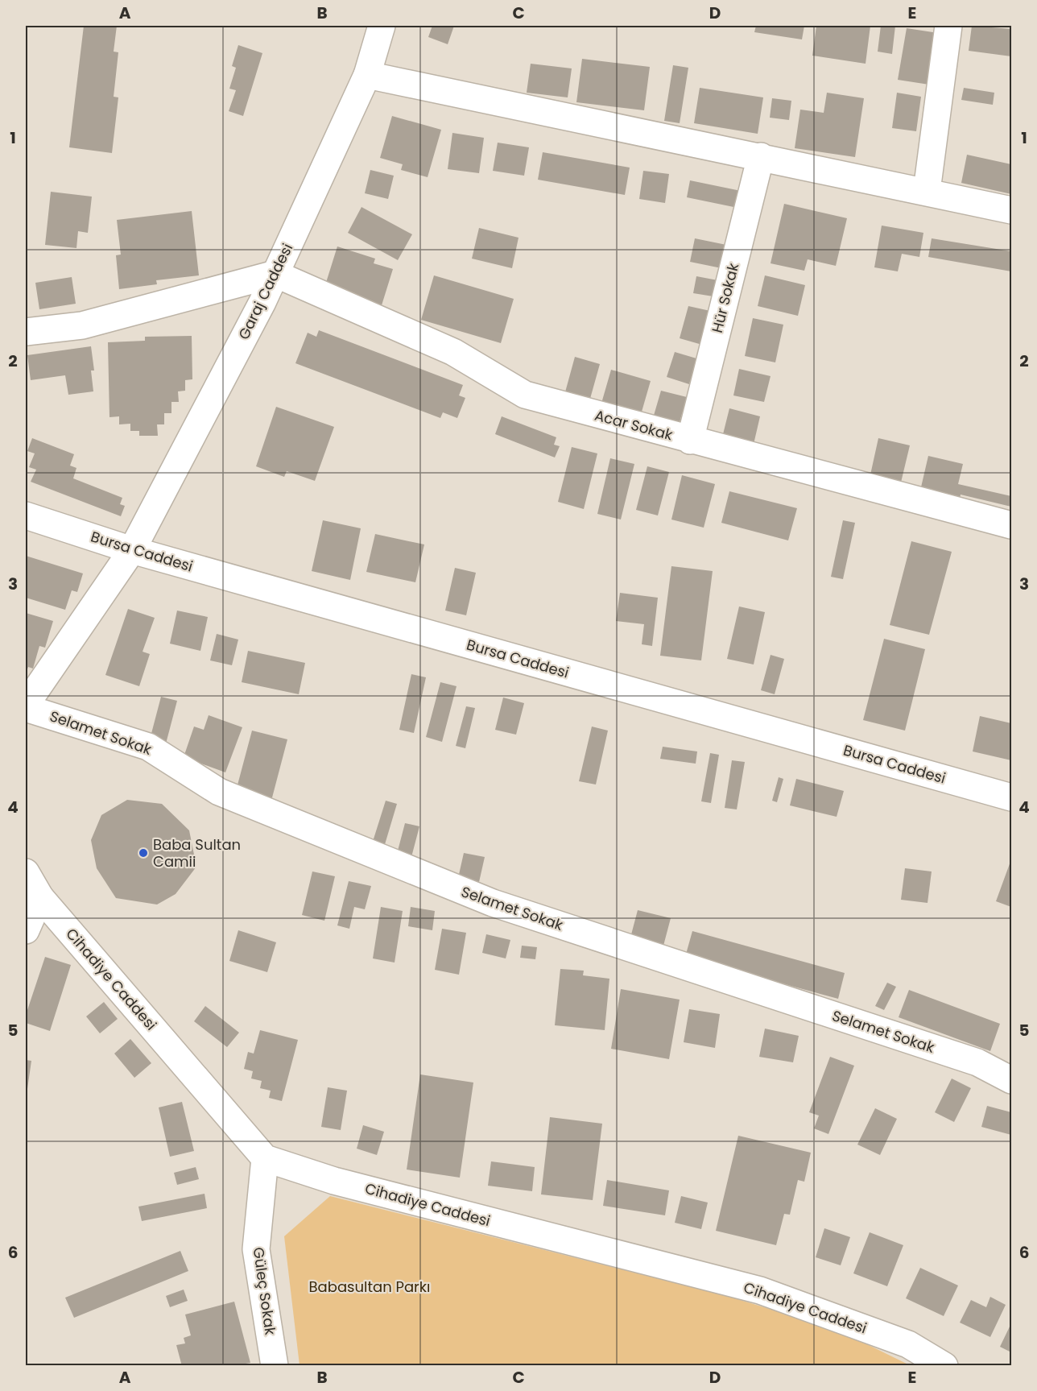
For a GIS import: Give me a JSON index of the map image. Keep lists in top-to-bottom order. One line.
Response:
{"streets":{"street":["Garaj Caddesi","Hür Sokak","Acar Sokak","Bursa Caddesi","Selamet Sokak","Cihadiye Caddesi","Güleç Sokak"]},"crossings":[["Garaj Caddesi","Acar Sokak"],["Garaj Caddesi","Bursa Caddesi"],["Garaj Caddesi","Selamet Sokak"],["Hür Sokak","Acar Sokak"],["Cihadiye Caddesi","Güleç Sokak"]],"parks":["Babasultan Parkı"],"places":["Baba Sultan Camii"],"grid":{"columns":["A","B","C","D","E"],"rows":["1","2","3","4","5","6"]}}
